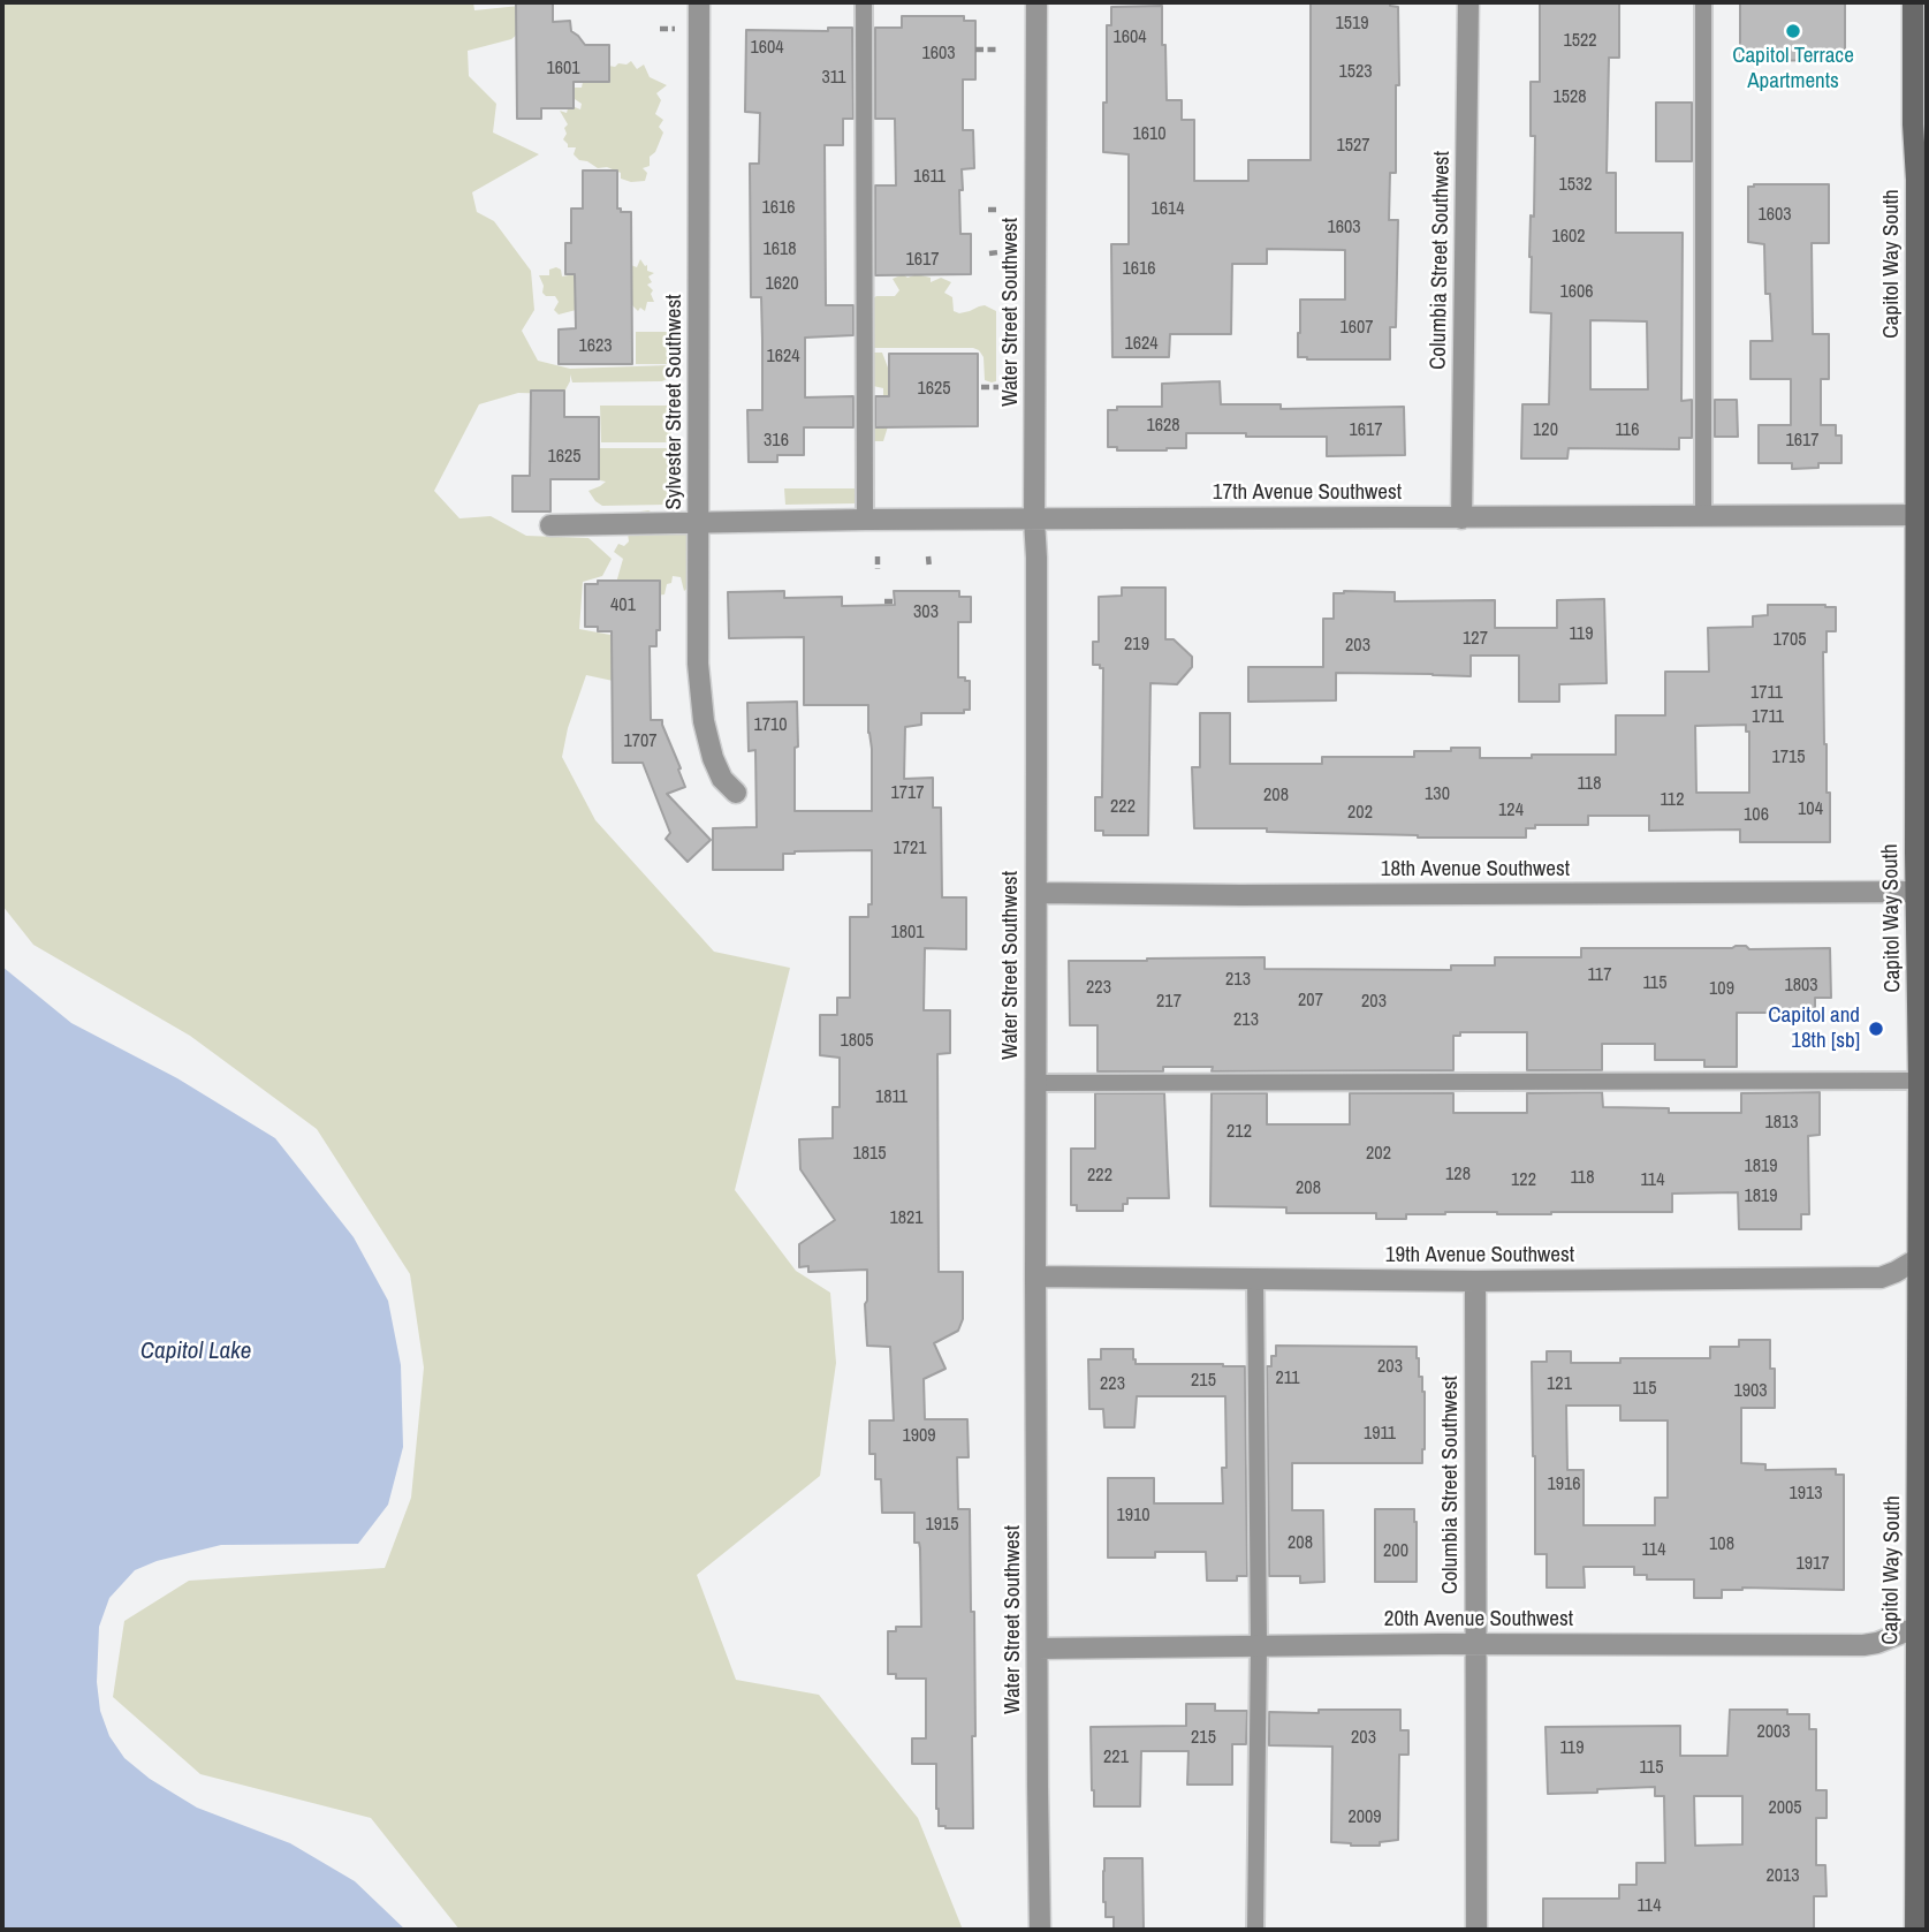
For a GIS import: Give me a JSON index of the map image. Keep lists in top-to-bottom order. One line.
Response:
{"streets":{"main road":["Capitol Way South"],"street":["Columbia Street Southwest","Water Street Southwest","Sylvester Street Southwest","17th Avenue Southwest","18th Avenue Southwest","19th Avenue Southwest","20th Avenue Southwest"]},"crossings":[["Columbia Street Southwest","17th Avenue Southwest"],["Columbia Street Southwest","19th Avenue Southwest"],["Columbia Street Southwest","20th Avenue Southwest"],["Capitol Way South","17th Avenue Southwest"],["Capitol Way South","18th Avenue Southwest"],["Capitol Way South","19th Avenue Southwest"],["Capitol Way South","20th Avenue Southwest"],["Water Street Southwest","17th Avenue Southwest"],["Water Street Southwest","18th Avenue Southwest"],["Water Street Southwest","19th Avenue Southwest"],["Water Street Southwest","20th Avenue Southwest"],["Sylvester Street Southwest","17th Avenue Southwest"]],"water":["Capitol Lake"],"places":["Capitol Terrace Apartments","Capitol and 18th [sb]"],"house_numbers":["1519","1604","1522","1604","1603","1601","1523","311","1528","1610","1527","1611","1532","1616","1614","1603","1603","1602","1618","1617","1616","1620","1606","1607","1624","1623","1624","1625","1628","1617","120","116","316","1617","1625","401","303","119","127","1705","219","203","1711","1711","1710","1707","1715","118","1717","130","208","112","222","104","124","202","106","1721","1801","117","213","115","1803","223","109","207","217","203","213","1805","1811","1813","212","1815","202","1819","128","222","118","122","114","208","1819","1821","203","211","215","223","121","115","1903","1911","1909","1916","1913","1910","1915","208","108","114","200","1917","2003","215","203","119","221","115","2005","2009","2013","114"]}
